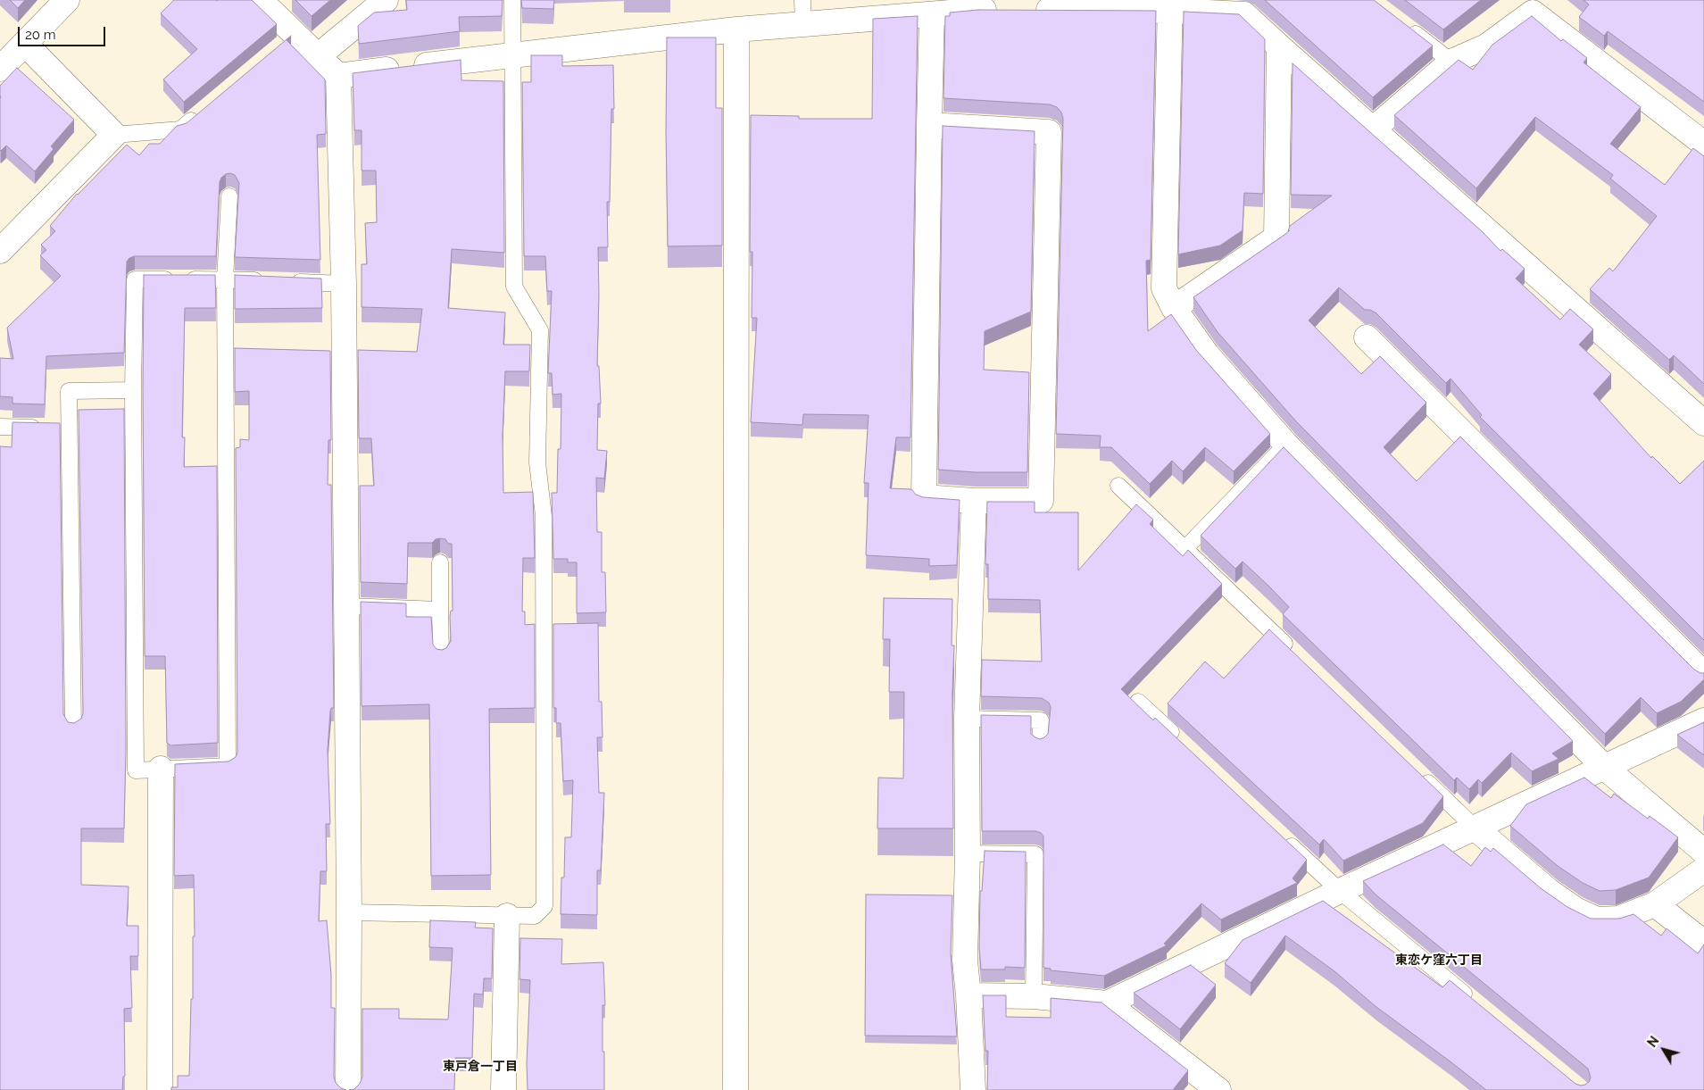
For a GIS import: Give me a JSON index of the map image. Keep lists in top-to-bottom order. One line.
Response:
{"districts":["東恋ケ窪六丁目","東戸倉一丁目"],"scale_bar":"20 m","north":"top left"}
